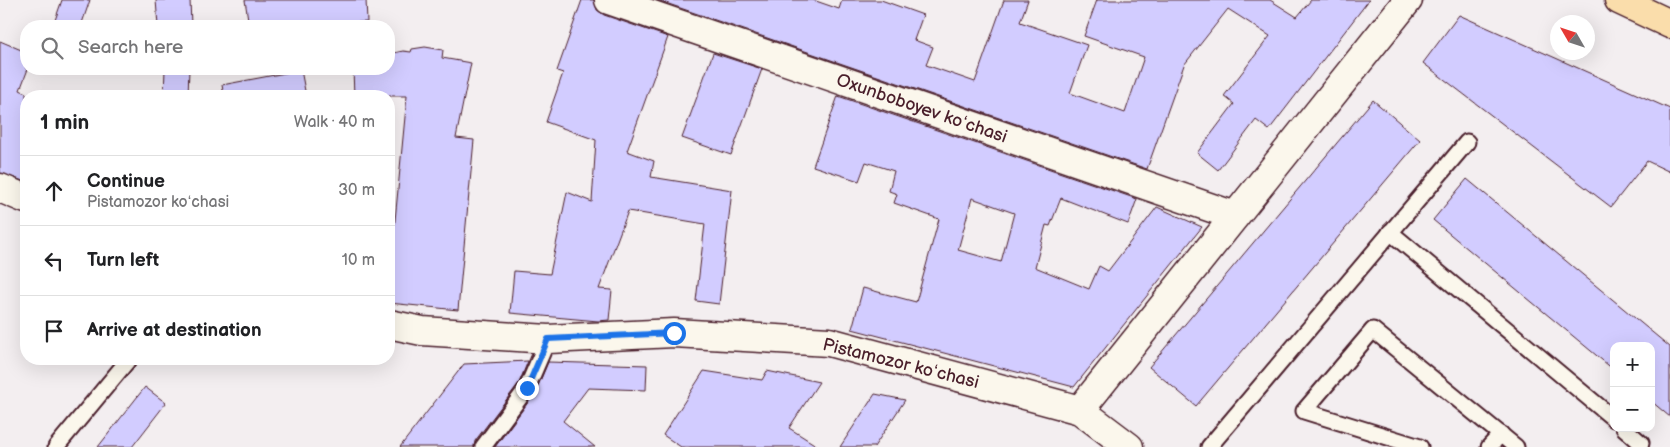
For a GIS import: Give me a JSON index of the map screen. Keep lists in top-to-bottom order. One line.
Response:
{"streets":{"street":["Oxunboboyev koʻchasi","Pistamozor koʻchasi"]},"north":"top left","page":{"search":"Search here","heading":["1 min","Walk · 40 m"],"list":[["Continue","Pistamozor koʻchasi","30 m"],["Turn left","10 m"],"Arrive at destination"],"map_buttons":["+","−"]}}
